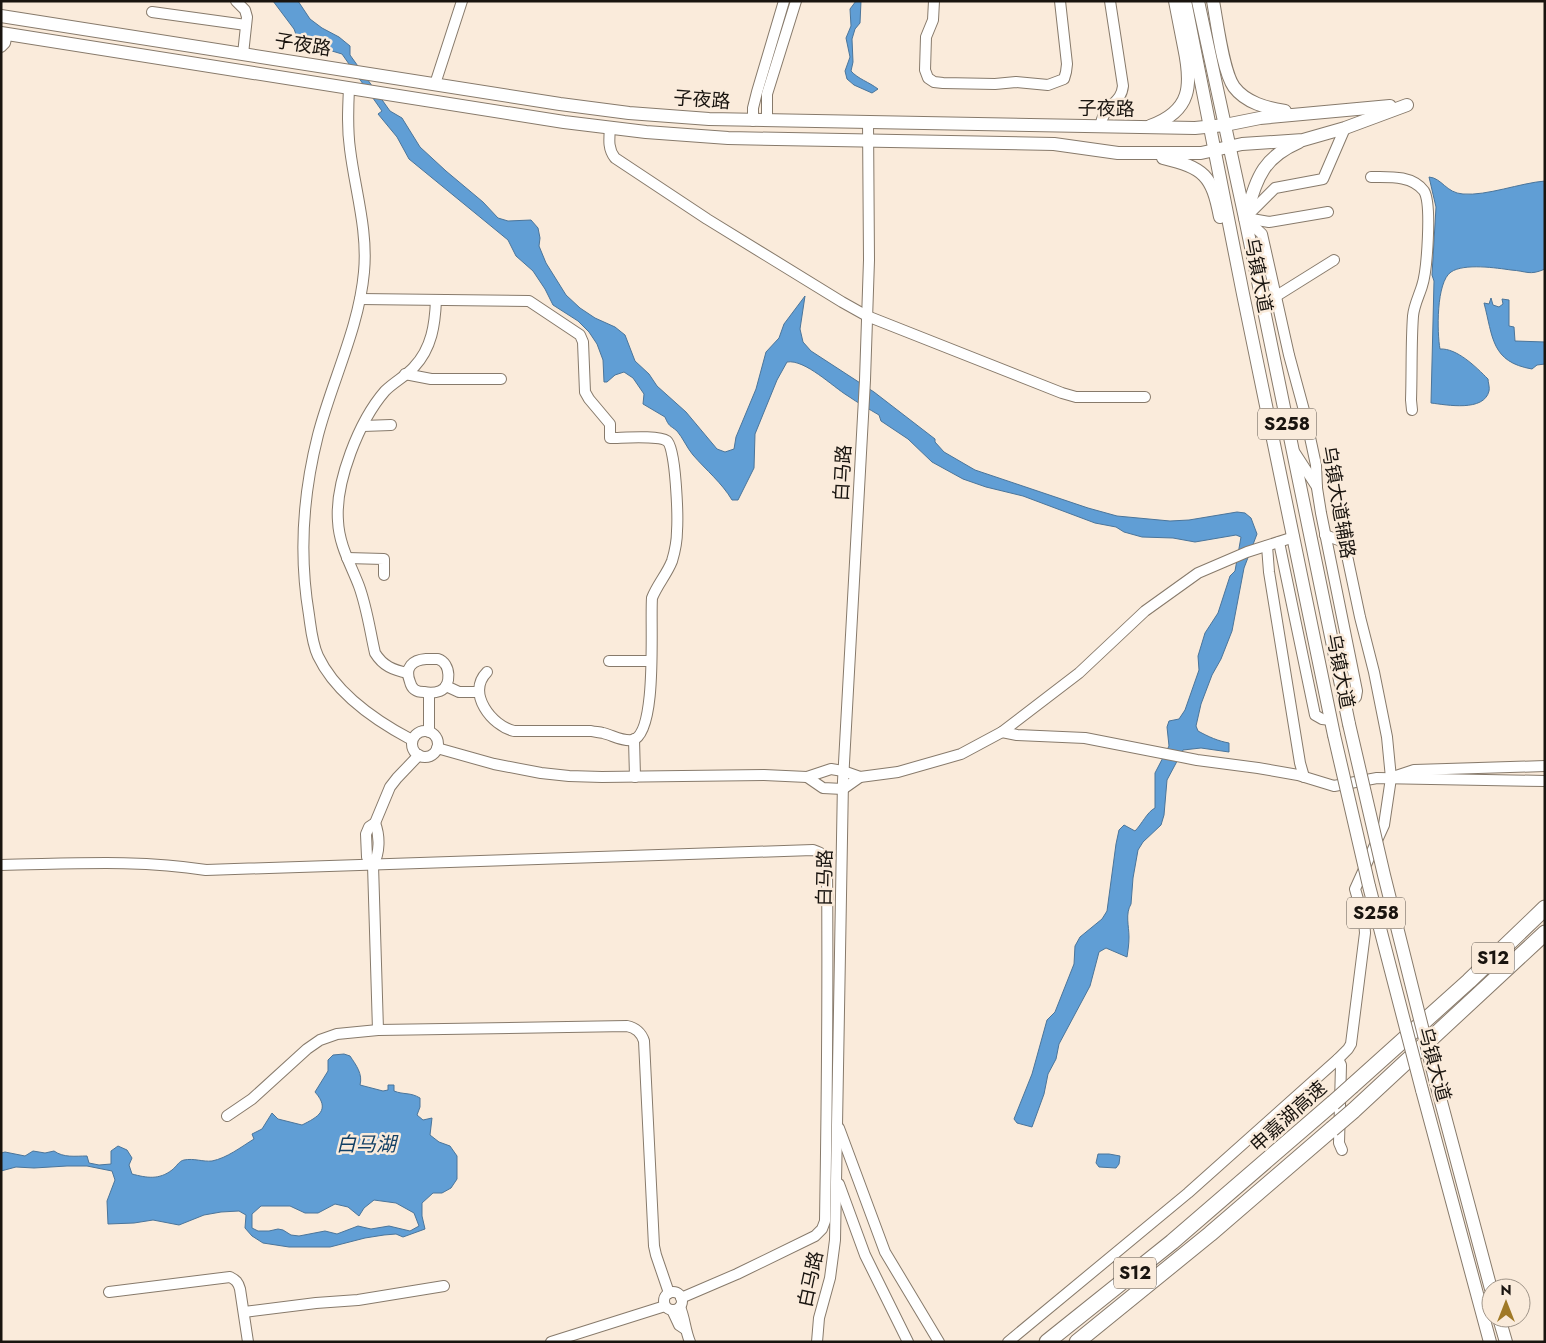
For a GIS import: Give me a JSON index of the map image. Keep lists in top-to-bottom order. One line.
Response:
{"streets":{"highway":["S12","申嘉湖高速"],"main road":["子夜路","乌镇大道","S258"],"street":["白马路","乌镇大道辅路"]},"crossings":[["子夜路","乌镇大道"],["子夜路","白马路"],["乌镇大道","乌镇大道辅路"]],"water":["白马湖"],"north":"top"}
